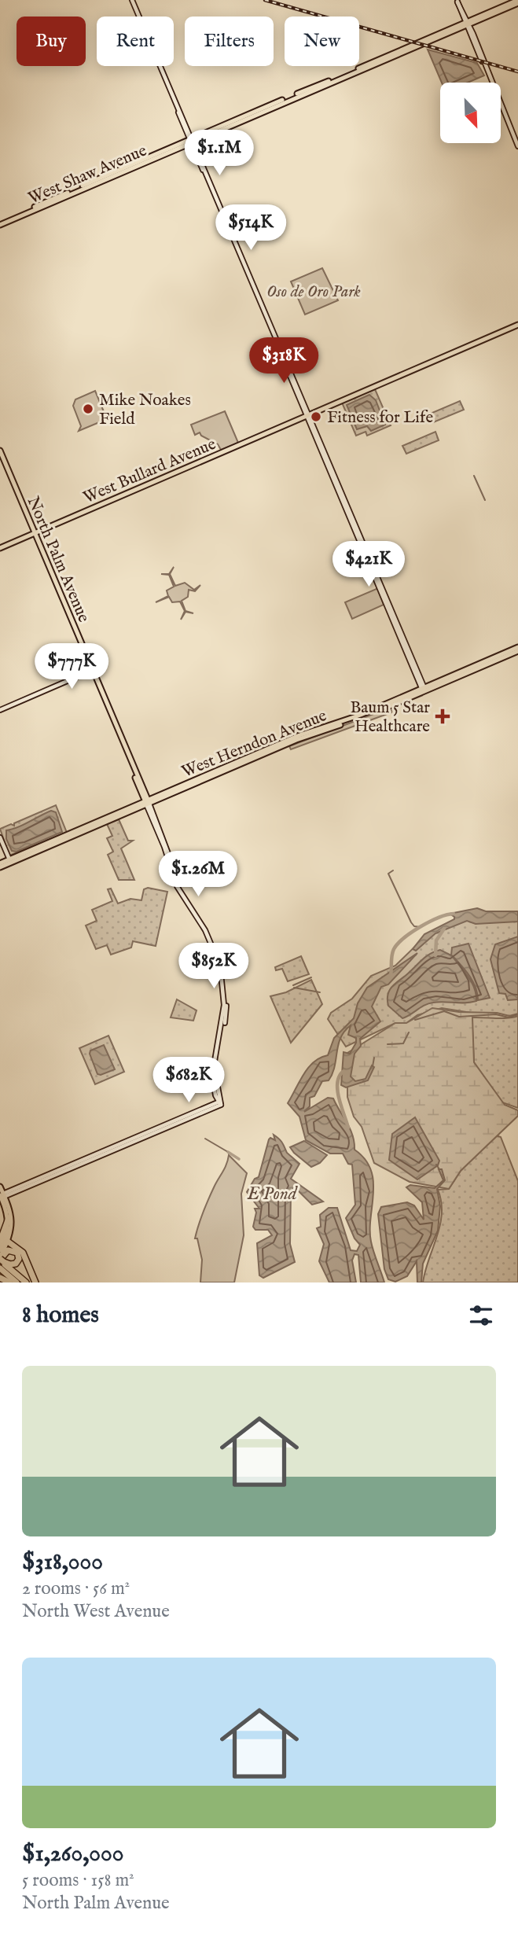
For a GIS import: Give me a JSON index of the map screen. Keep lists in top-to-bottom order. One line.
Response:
{"streets":{"main road":["West Shaw Avenue","West Bullard Avenue","North Palm Avenue","West Herndon Avenue"]},"crossings":[["West Bullard Avenue","North Palm Avenue"],["North Palm Avenue","West Herndon Avenue"]],"water":["E Pond"],"parks":["Oso de Oro Park"],"places":{"other":["Mike Noakes Field","Fitness for Life"],"health":["Baum 5 Star Healthcare"]},"north":"bottom right","page":{"chip":["Buy","Rent","Filters","New"],"price":["$1.1M","$514K","$318K","$421K","$777K","$1.26M","$852K","$682K"],"heading":"8 homes","list":[{"name":"$318,000","note":"2 rooms · 56 m² · North West Avenue"},{"name":"$1,260,000","note":"5 rooms · 158 m² · North Palm Avenue"}]}}
